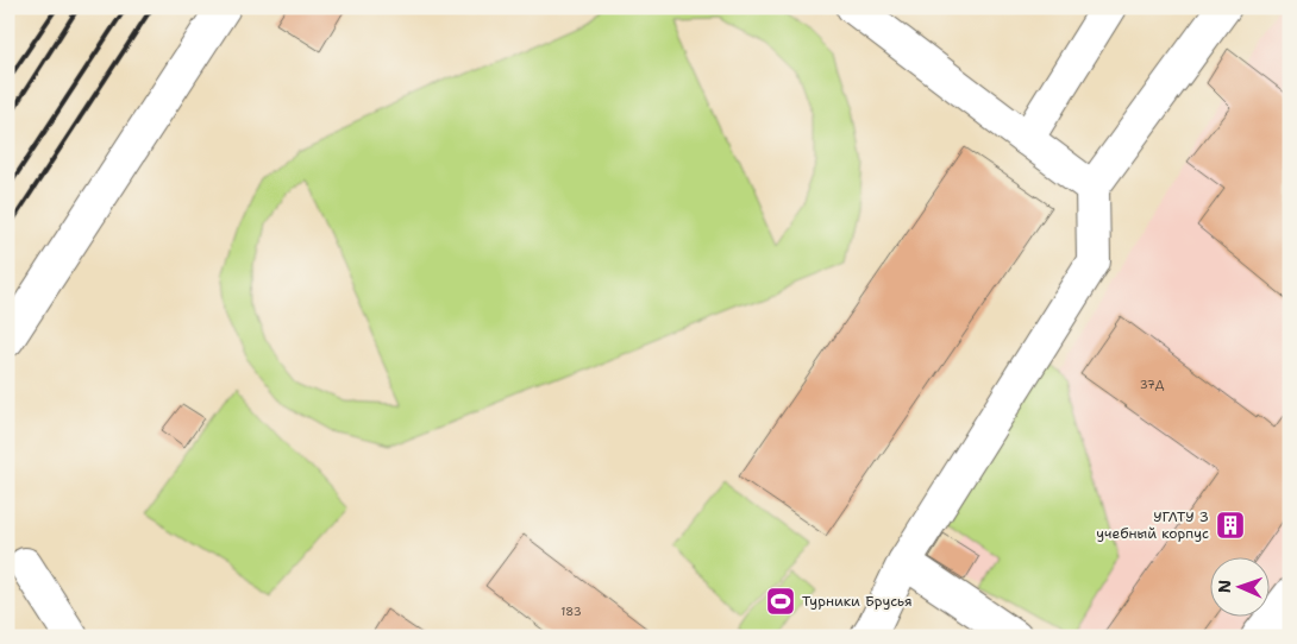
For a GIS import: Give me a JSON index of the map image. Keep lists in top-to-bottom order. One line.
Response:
{"places":{"building":["УГЛТУ 3 учебный корпус"],"sports":["Турники Брусья"]},"house_numbers":["37Д","183"],"north":"left"}
